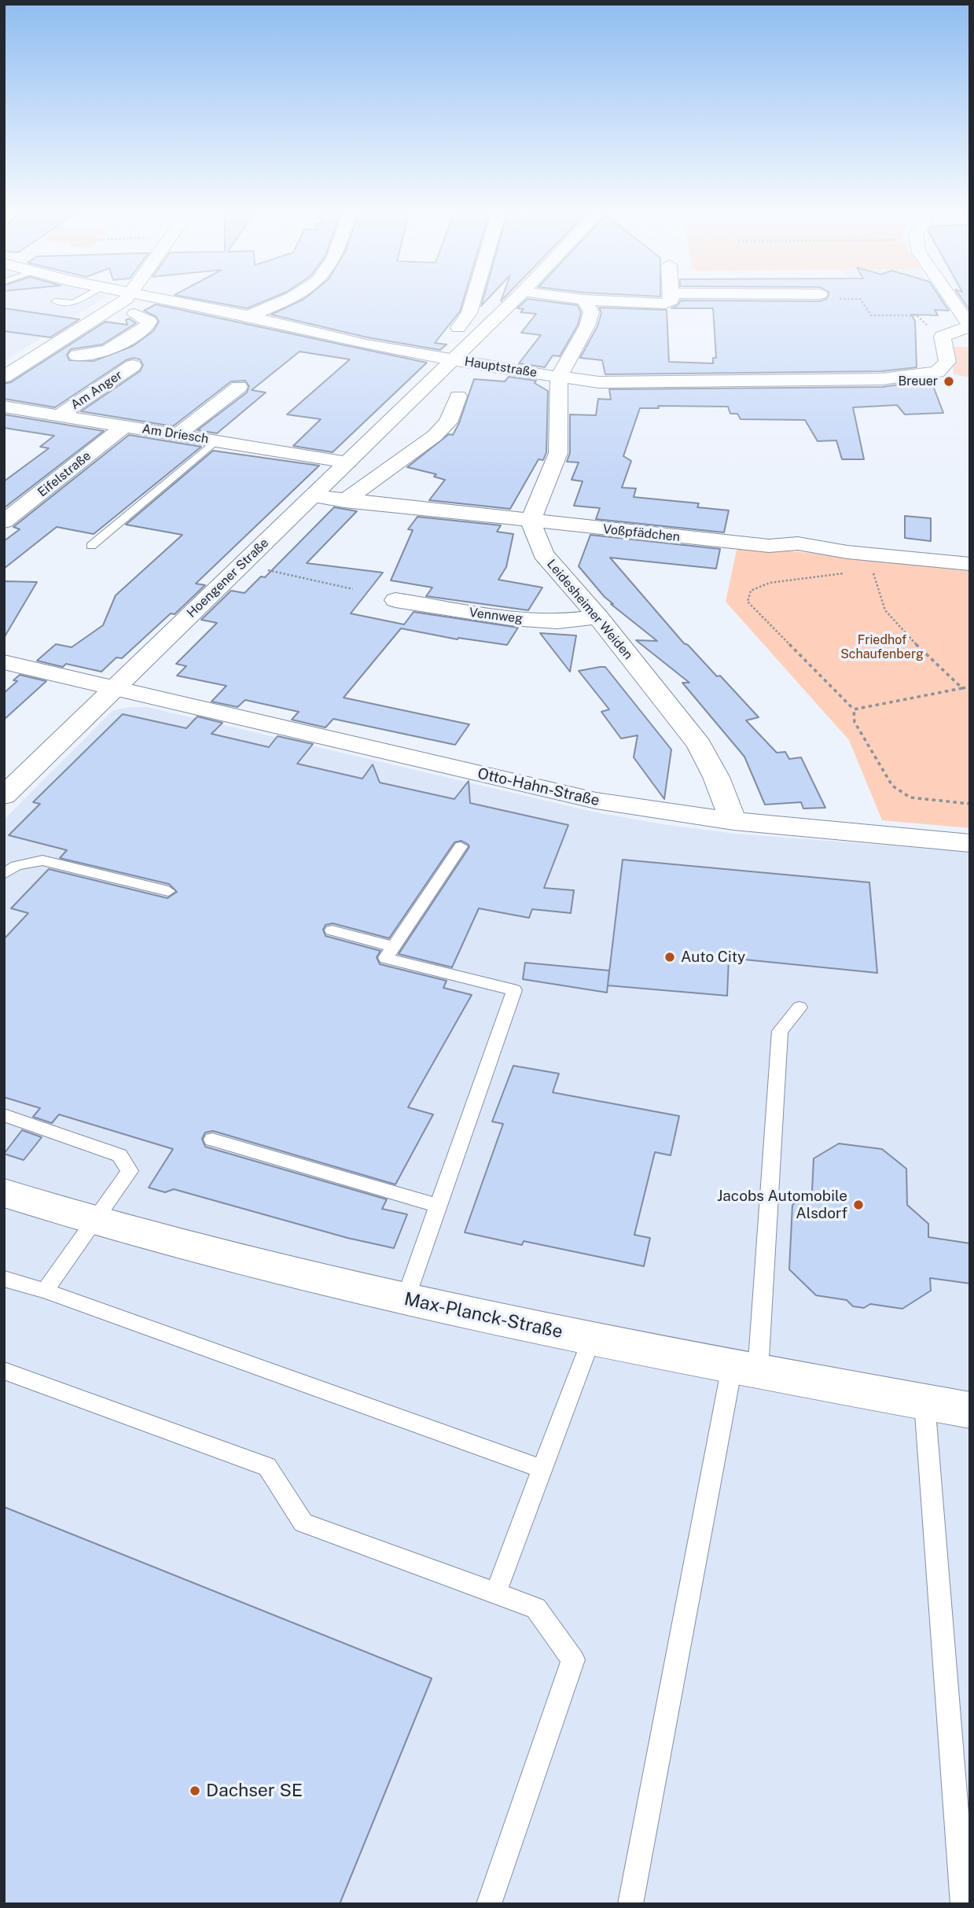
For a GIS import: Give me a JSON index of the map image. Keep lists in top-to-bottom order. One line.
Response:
{"streets":{"street":["Hauptstraße","Am Anger","Am Driesch","Eifelstraße","Voßpfädchen","Hoengener Straße","Leidesheimer Weiden","Vennweg","Otto-Hahn-Straße","Max-Planck-Straße"]},"crossings":[["Hauptstraße","Hoengener Straße"],["Am Anger","Am Driesch"],["Am Driesch","Eifelstraße"],["Am Driesch","Hoengener Straße"],["Voßpfädchen","Hoengener Straße"],["Voßpfädchen","Leidesheimer Weiden"],["Hoengener Straße","Otto-Hahn-Straße"],["Leidesheimer Weiden","Vennweg"],["Leidesheimer Weiden","Otto-Hahn-Straße"]],"parks":["Friedhof Schaufenberg"],"places":["Breuer","Auto City","Jacobs Automobile Alsdorf","Dachser SE"]}
